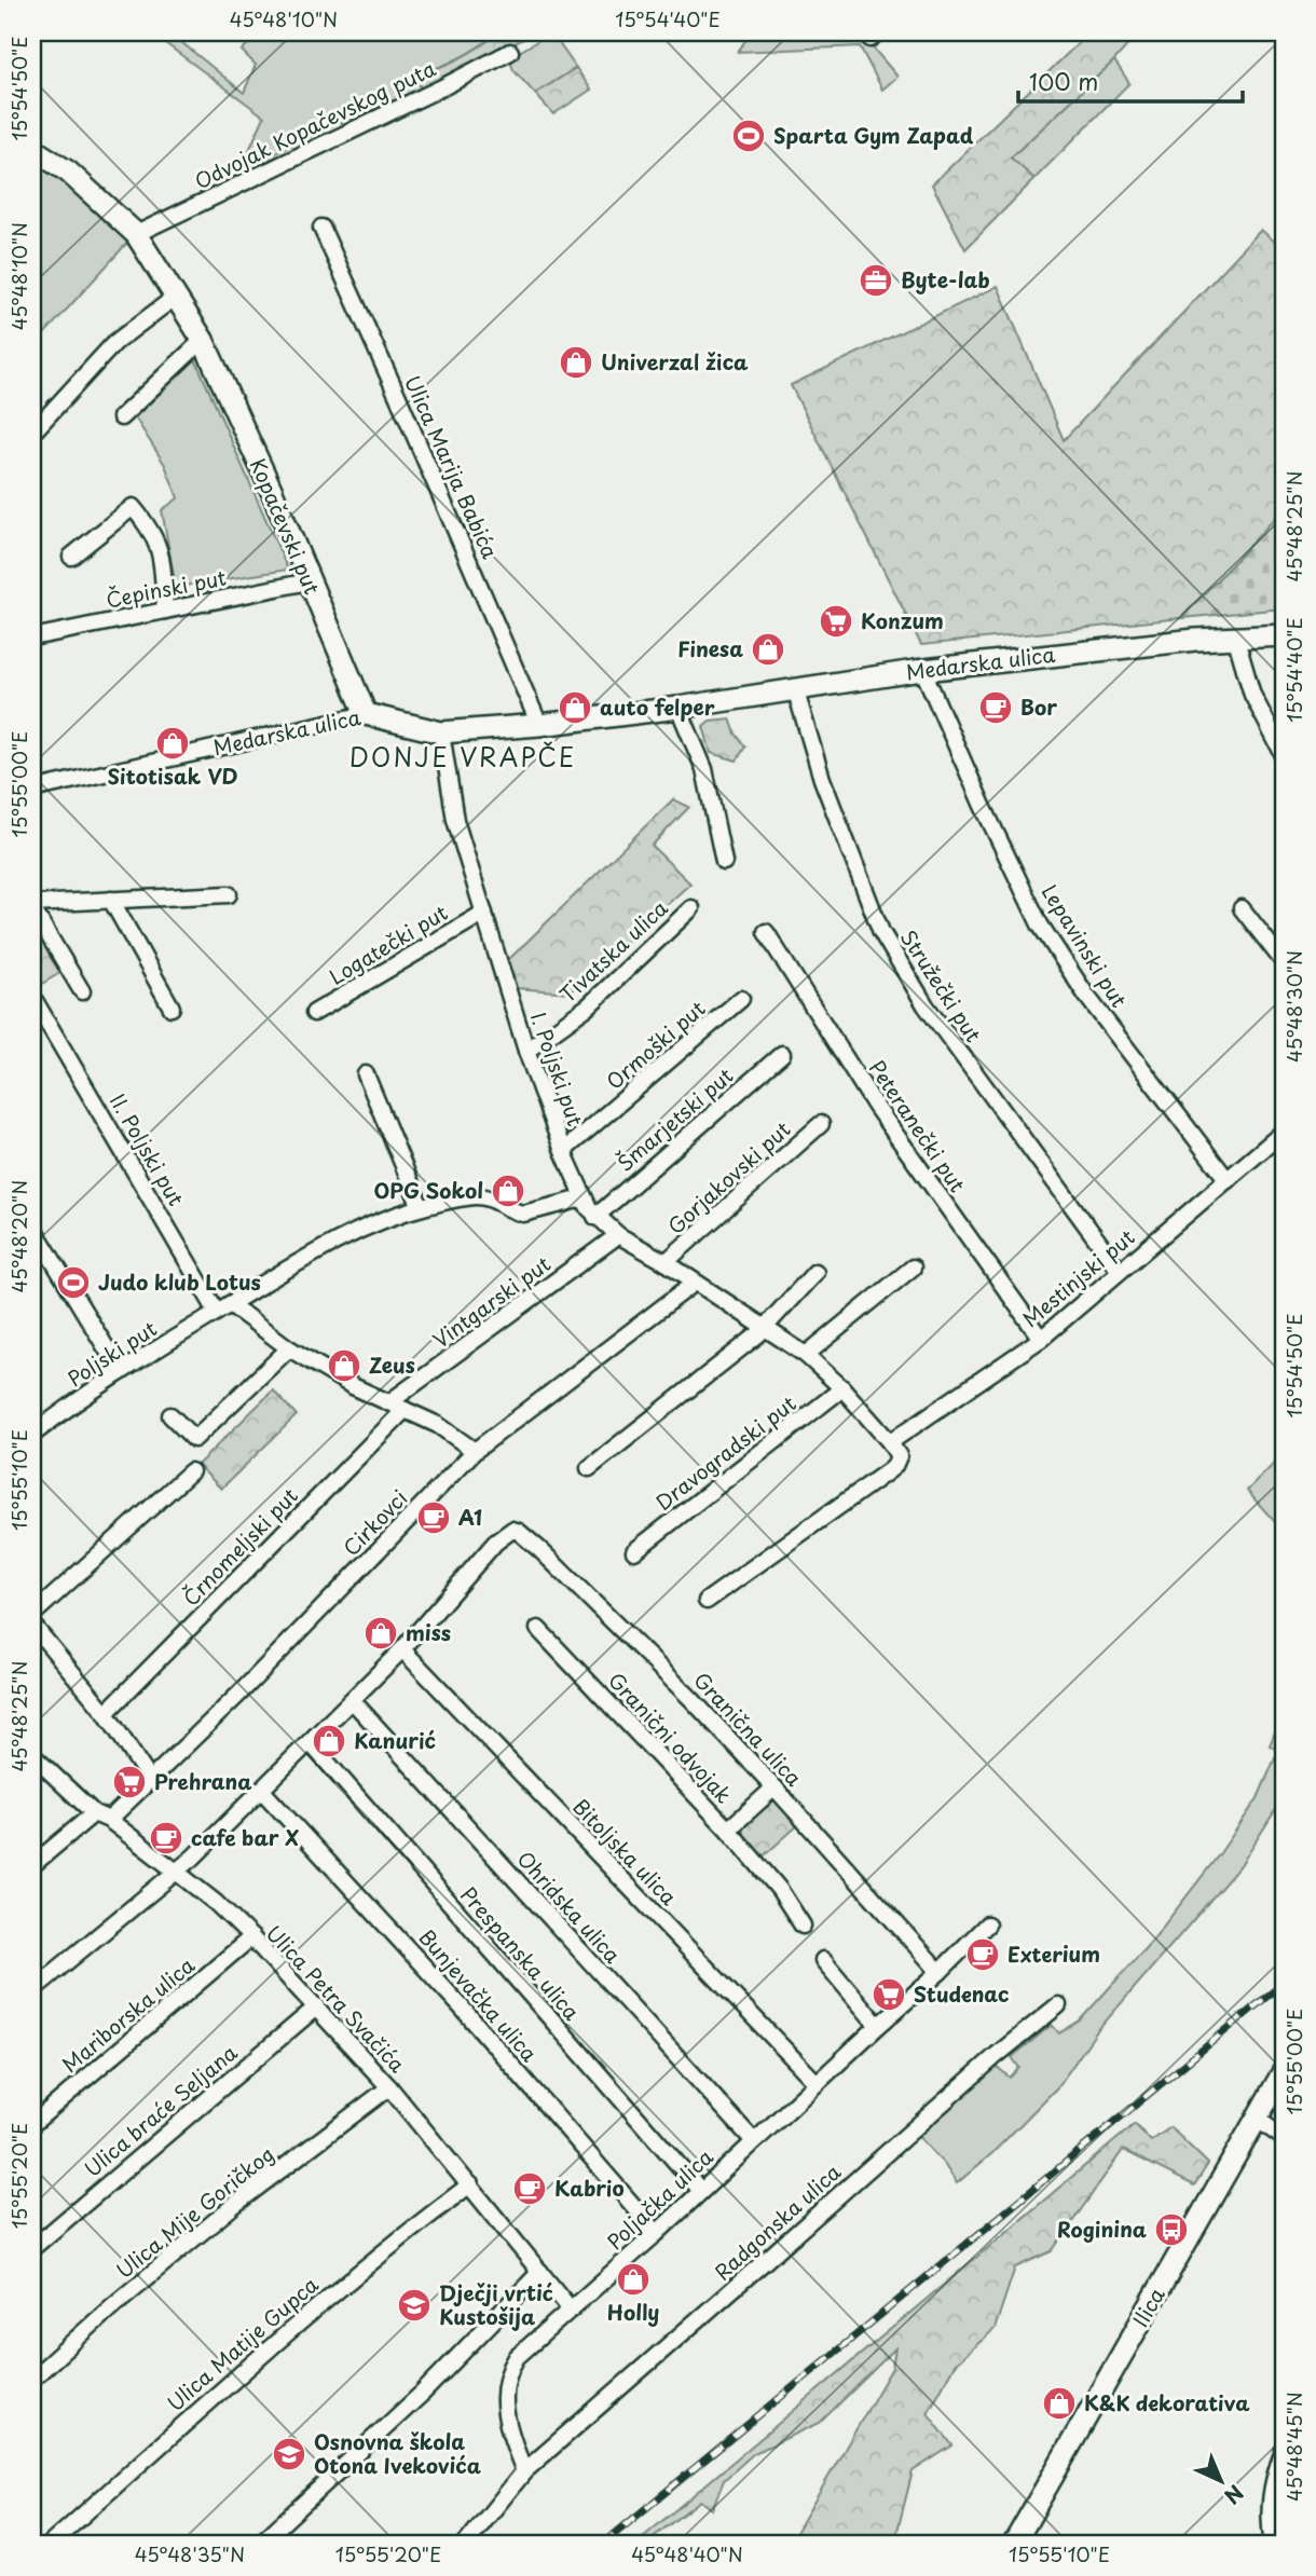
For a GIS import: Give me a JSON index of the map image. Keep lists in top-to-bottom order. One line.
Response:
{"streets":{"street":["Odvojak Kopačevskog puta","Ulica Marija Babića","Kopačevski put","Čepinski put","Medarska ulica","Logatečki put","Lepavinski put","Tivatska ulica","Stružečki put","Ormoški put","I. Poljski put","Šmarjetski put","Peteranečki put","II. Poljski put","Gorjakovski put","Mestinjski put","Vintgarski put","Poljski put","Dravogradski put","Cirkovci","Črnomeljski put","Granična ulica","Granični odvojak","Bitoljska ulica","Ohridska ulica","Prespanska ulica","Bunjevačka ulica","Ulica Petra Svačića","Mariborska ulica","Ulica braće Seljana","Poljačka ulica","Ulica Mije Goričkog","Radgonska ulica","Ilica","Ulica Matije Gupca"]},"crossings":[["Odvojak Kopačevskog puta","Kopačevski put"],["Ulica Marija Babića","Medarska ulica"],["Kopačevski put","Čepinski put"],["Kopačevski put","Medarska ulica"],["Medarska ulica","Lepavinski put"],["Medarska ulica","Stružečki put"],["Medarska ulica","I. Poljski put"],["Logatečki put","I. Poljski put"],["Lepavinski put","Mestinjski put"],["Tivatska ulica","I. Poljski put"],["Stružečki put","Mestinjski put"],["Ormoški put","I. Poljski put"],["I. Poljski put","Šmarjetski put"],["I. Poljski put","Gorjakovski put"],["I. Poljski put","Mestinjski put"],["I. Poljski put","Vintgarski put"],["I. Poljski put","Dravogradski put"],["I. Poljski put","Cirkovci"],["Peteranečki put","Mestinjski put"],["II. Poljski put","Vintgarski put"],["II. Poljski put","Poljski put"],["II. Poljski put","Cirkovci"],["II. Poljski put","Črnomeljski put"],["Vintgarski put","Črnomeljski put"],["Cirkovci","Ulica Petra Svačića"],["Granična ulica","Granični odvojak"],["Granična ulica","Bitoljska ulica"],["Granična ulica","Poljačka ulica"],["Bitoljska ulica","Poljačka ulica"],["Ohridska ulica","Poljačka ulica"],["Prespanska ulica","Poljačka ulica"],["Bunjevačka ulica","Poljačka ulica"],["Ulica Petra Svačića","Mariborska ulica"],["Ulica Petra Svačića","Ulica braće Seljana"],["Ulica Petra Svačića","Poljačka ulica"],["Ulica Petra Svačića","Ulica Mije Goričkog"],["Ulica Petra Svačića","Ulica Matije Gupca"],["Poljačka ulica","Radgonska ulica"]],"districts":["DONJE VRAPČE"],"places":{"sports":["Sparta Gym Zapad","Judo klub Lotus"],"office":["Byte-lab"],"shop":["Univerzal žica","Finesa","auto felper","Sitotisak VD","OPG Sokol","Zeus","miss","Kanurić","Holly","K&K dekorativa"],"supermarket":["Konzum","Prehrana","Studenac"],"cafe":["Bor","A1","cafe bar X","Exterium","Kabrio"],"bus stop":["Roginina"],"school or university":["Dječji vrtić Kustošija","Osnovna škola Otona Ivekovića"]},"scale_bar":"100 m","north":"bottom right","coordinates":["45°48'10\"N","15°54'40\"E","15°54'50\"E","45°48'25\"N","15°55'00\"E","45°48'30\"N","45°48'20\"N","15°55'10\"E","15°55'20\"E","45°48'45\"N","45°48'35\"N","45°48'40\"N"]}
